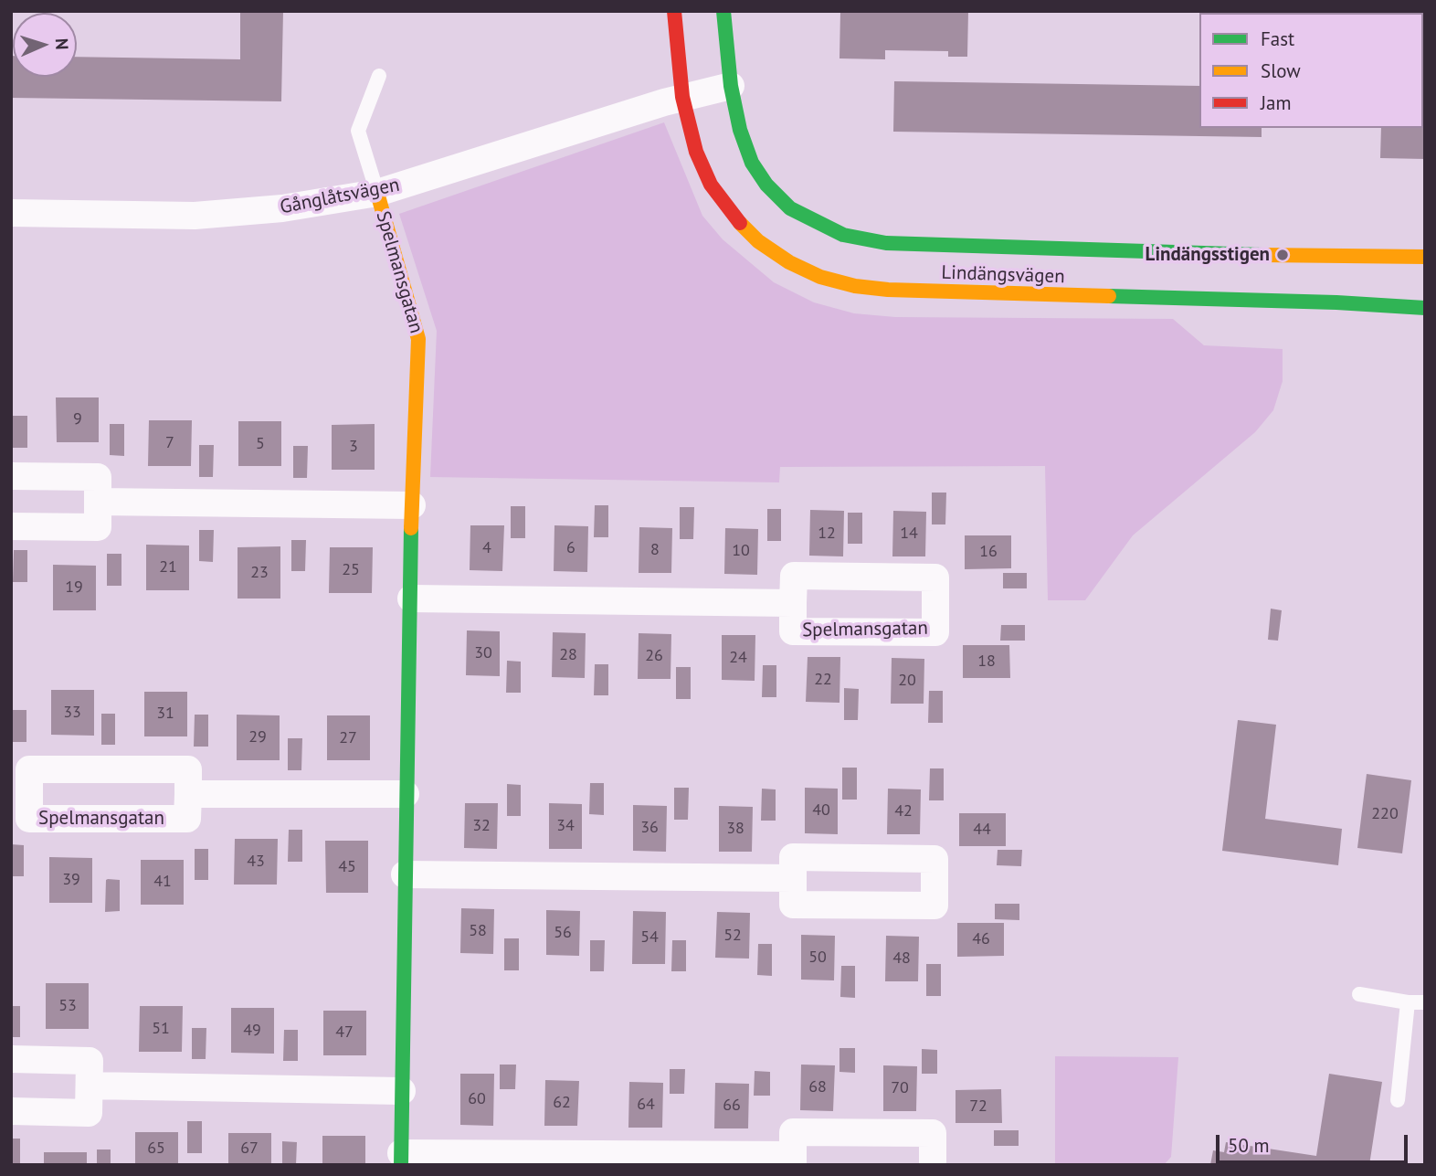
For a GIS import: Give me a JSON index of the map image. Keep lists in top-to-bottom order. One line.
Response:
{"streets":{"street":["Gånglåtsvägen","Spelmansgatan","Lindängsvägen"]},"crossings":[["Gånglåtsvägen","Spelmansgatan"],["Gånglåtsvägen","Lindängsvägen"]],"places":["Lindängsstigen"],"house_numbers":["9","7","5","3","12","14","4","6","8","10","16","21","25","23","19","30","28","26","24","18","22","20","33","31","29","27","40","42","220","32","34","36","38","44","43","45","39","41","58","56","52","54","46","50","48","53","51","49","47","68","70","60","62","64","66","72","65","67"],"legend":["Fast","Slow","Jam"],"scale_bar":"50 m","north":"right"}
